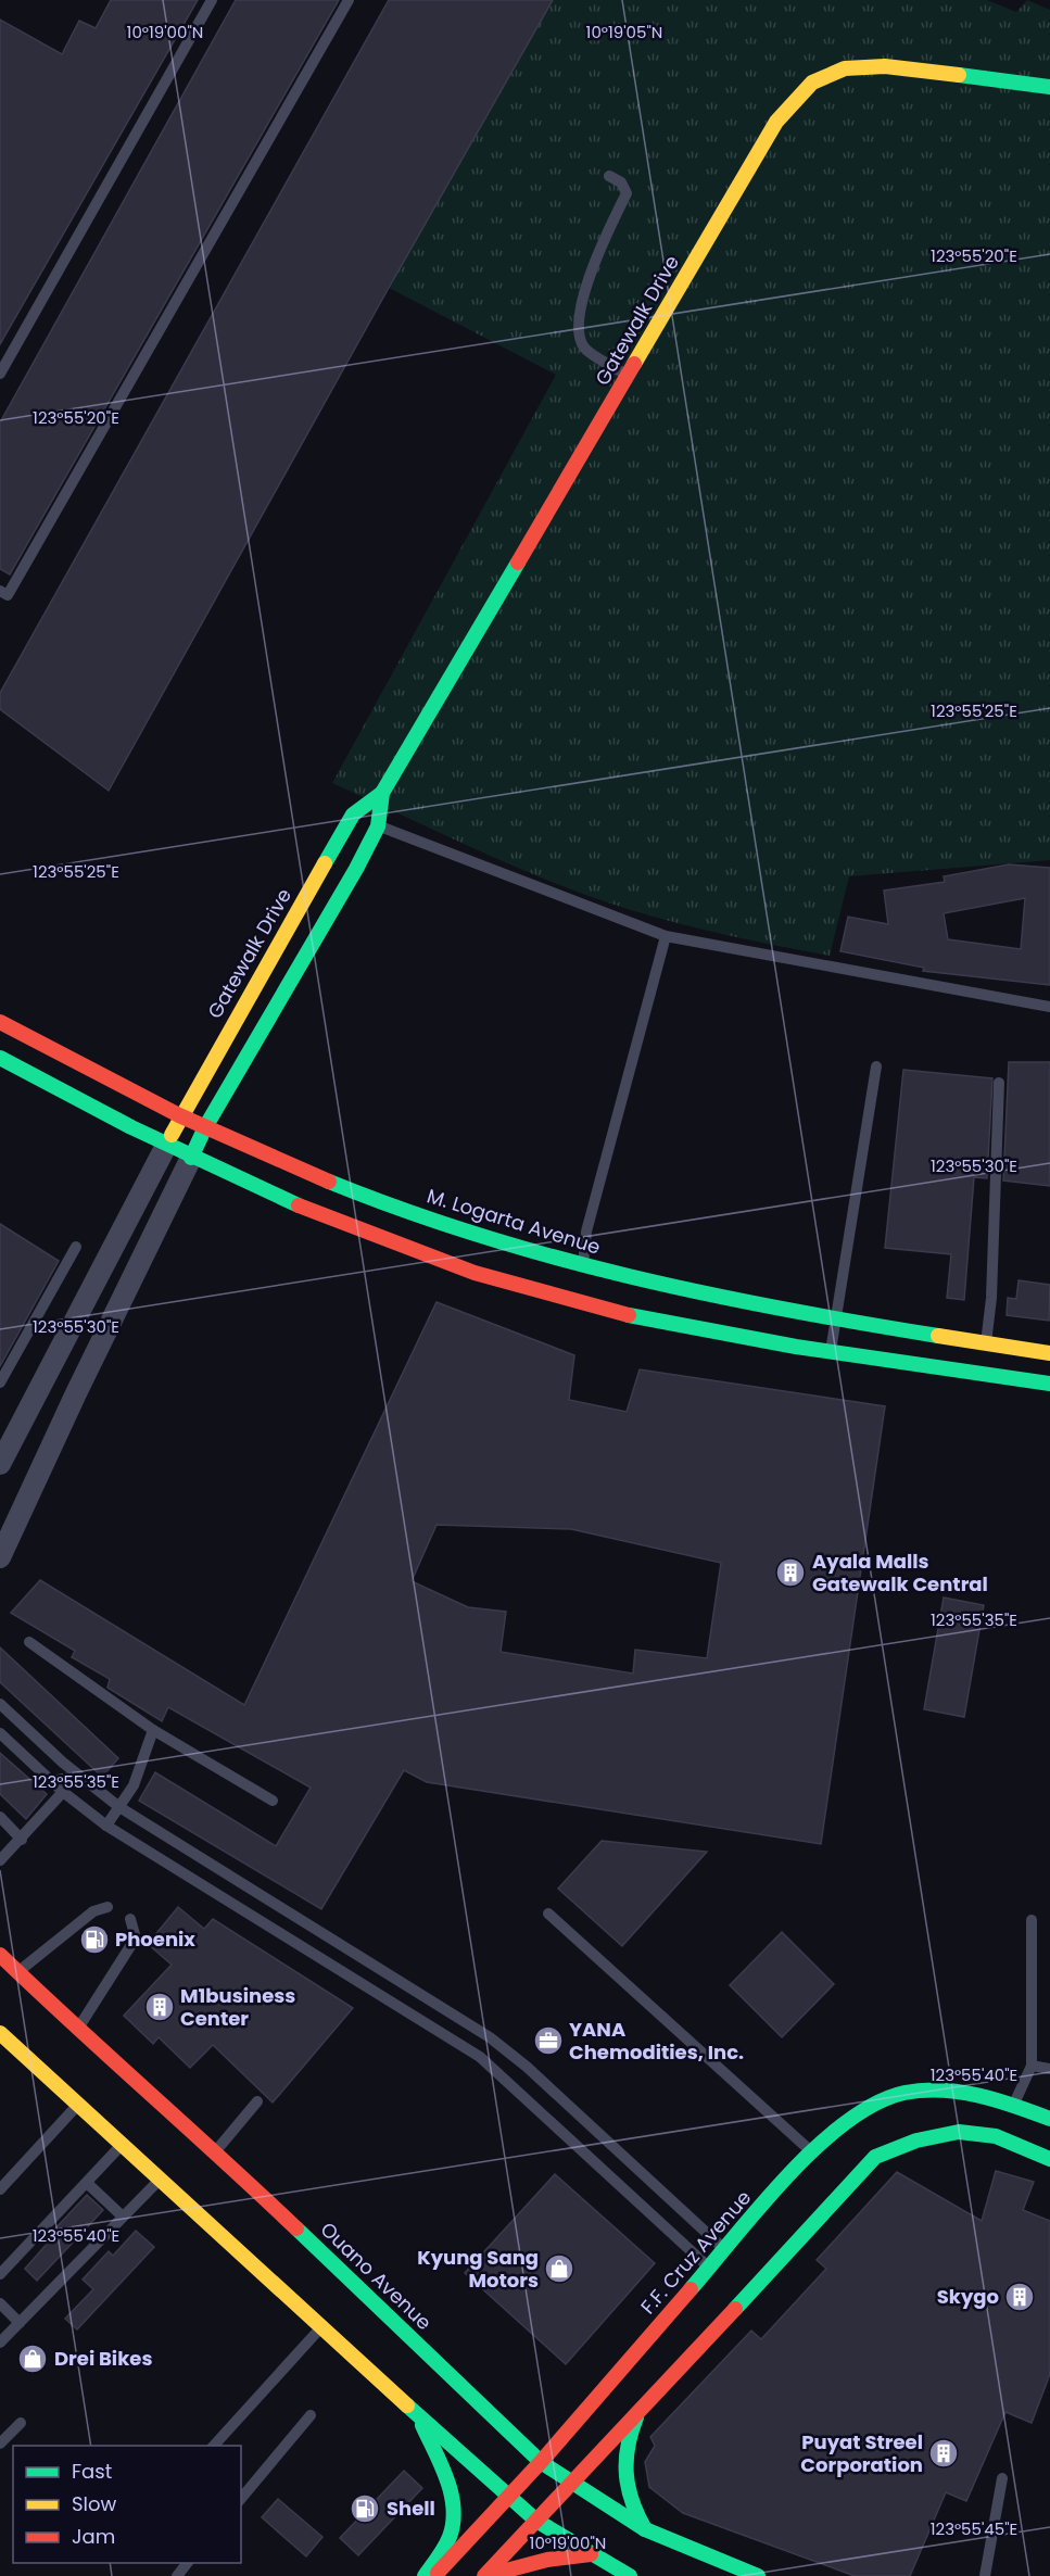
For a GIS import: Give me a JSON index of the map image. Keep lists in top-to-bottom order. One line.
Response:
{"streets":{"main road":["Gatewalk Drive","M. Logarta Avenue","F.F. Cruz Avenue","Ouano Avenue"]},"crossings":[["Gatewalk Drive","M. Logarta Avenue"],["F.F. Cruz Avenue","Ouano Avenue"]],"places":{"building":["Ayala Malls Gatewalk Central","M1business Center","Skygo","Puyat Streel Corporation"],"fuel station":["Phoenix","Shell"],"office":["YANA Chemodities, Inc."],"shop":["Kyung Sang Motors","Drei Bikes"]},"legend":["Fast","Slow","Jam"],"coordinates":["10°19'00\"N","10°19'05\"N","123°55'20\"E","123°55'25\"E","123°55'30\"E","123°55'35\"E","123°55'40\"E","123°55'45\"E"]}
